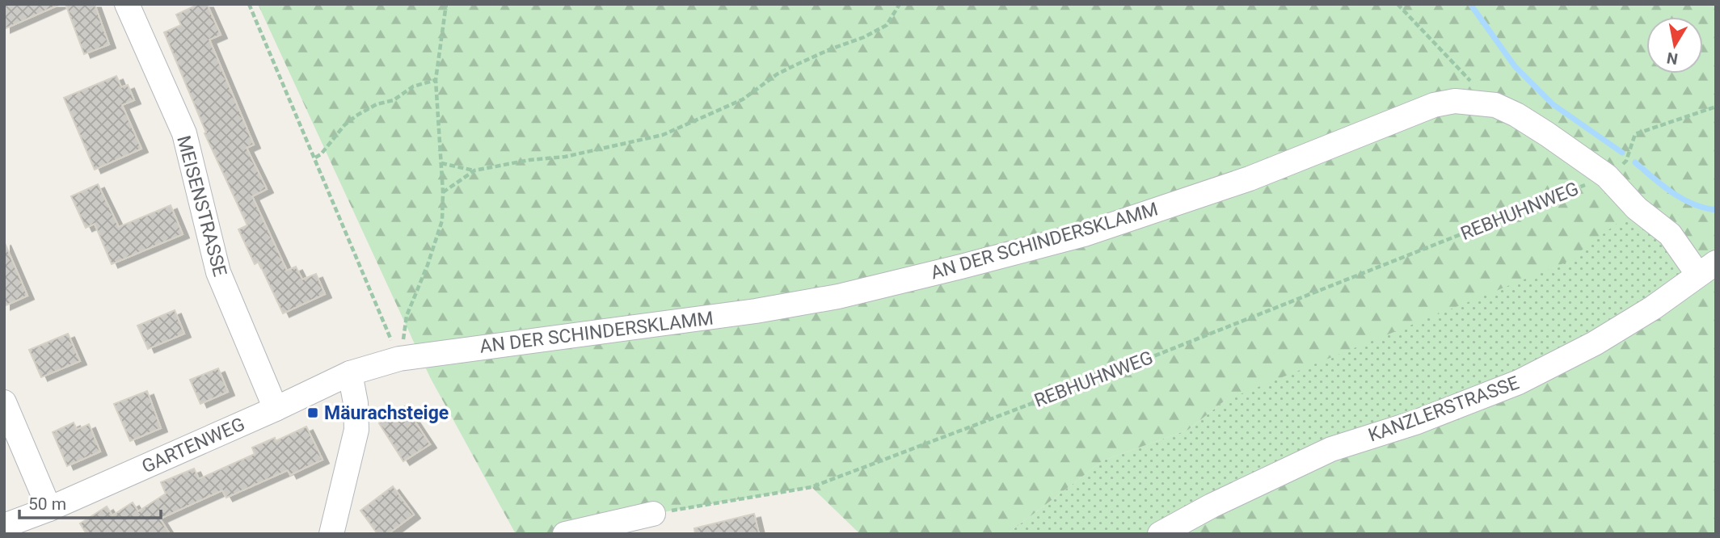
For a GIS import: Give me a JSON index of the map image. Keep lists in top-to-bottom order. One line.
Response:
{"streets":{"street":["MEISENSTRASSE","AN DER SCHINDERSKLAMM","KANZLERSTRASSE","GARTENWEG"],"path":["REBHUHNWEG"]},"crossings":[["MEISENSTRASSE","GARTENWEG"],["REBHUHNWEG","AN DER SCHINDERSKLAMM"],["AN DER SCHINDERSKLAMM","KANZLERSTRASSE"],["AN DER SCHINDERSKLAMM","GARTENWEG"]],"places":{"transit":["Mäurachsteige"]},"scale_bar":"50 m","north":"bottom"}
